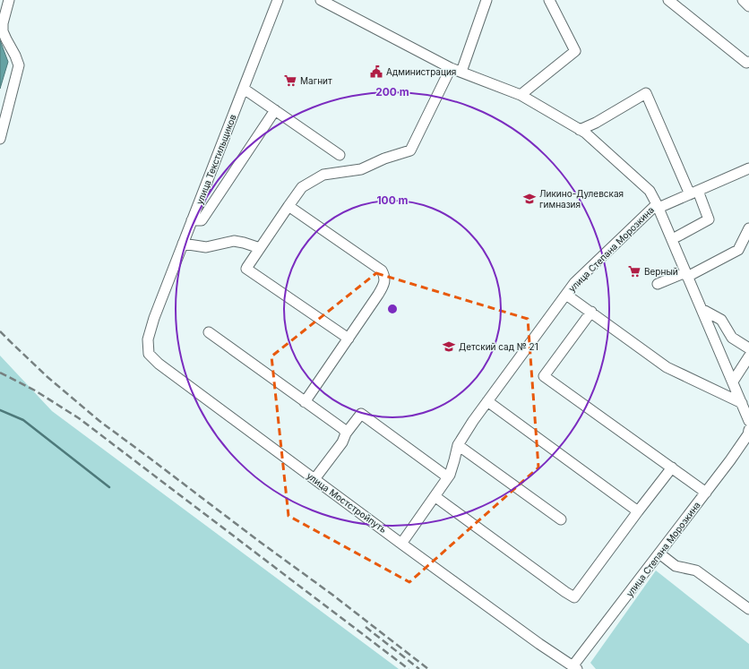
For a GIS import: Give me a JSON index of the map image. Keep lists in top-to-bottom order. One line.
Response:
{"streets":{"street":["улица Текстильщиков","улица Степана Морозкина","улица Мостстройпуть"]},"crossings":[["улица Текстильщиков","улица Мостстройпуть"],["улица Степана Морозкина","улица Мостстройпуть"]],"places":{"public building":["Администрация"],"supermarket":["Магнит","Верный"],"school or university":["Ликино-Дулевская гимназия","Детский сад № 21"]},"rings":["200 m","100 m"]}
